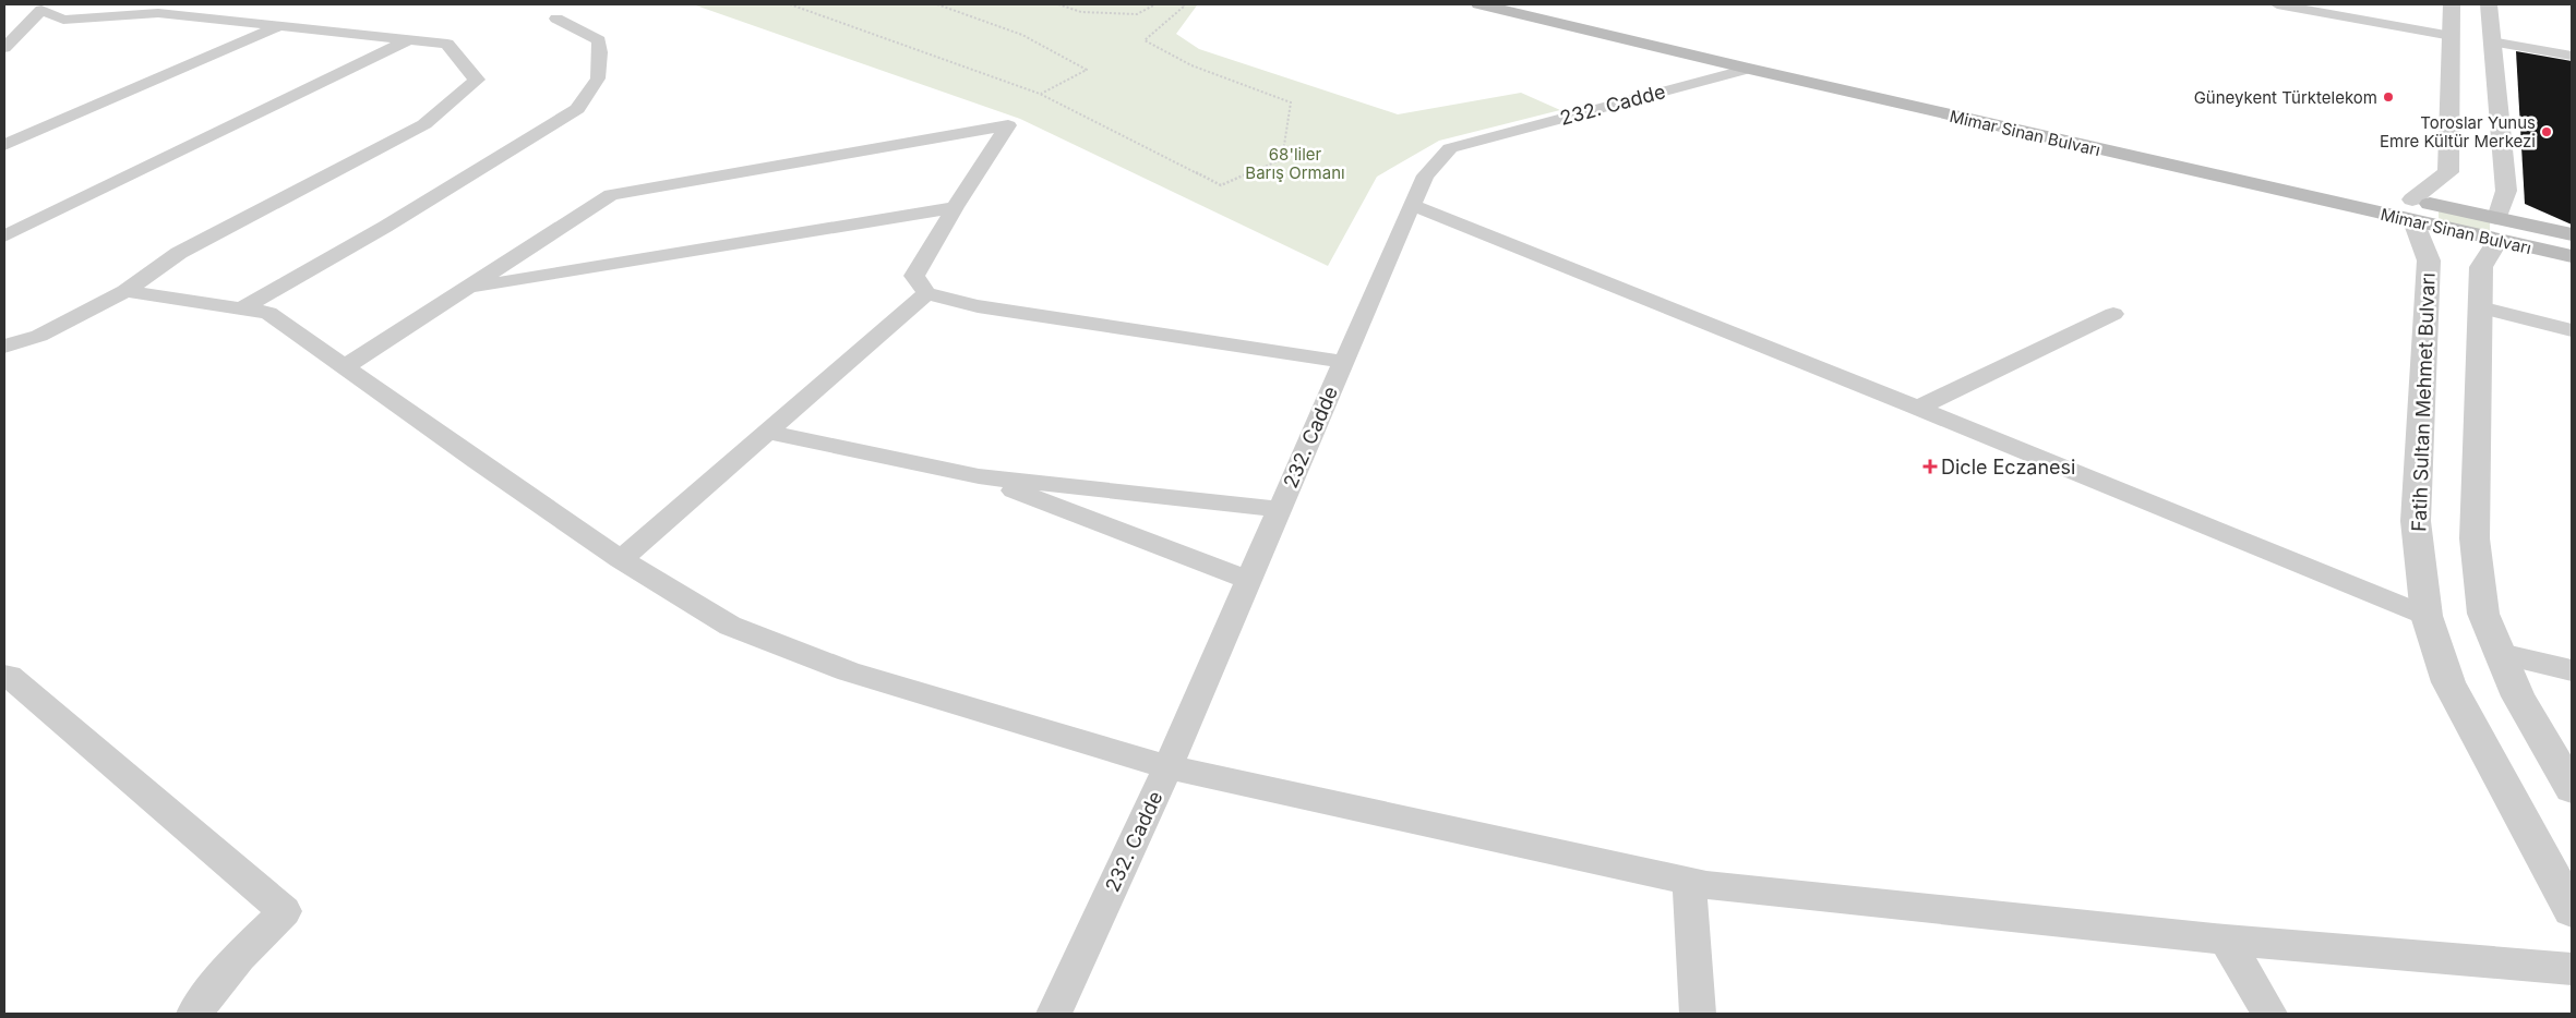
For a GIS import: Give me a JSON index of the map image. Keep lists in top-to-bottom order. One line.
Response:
{"streets":{"main road":["Mimar Sinan Bulvarı"],"street":["232. Cadde","Fatih Sultan Mehmet Bulvarı"]},"crossings":[["232. Cadde","Mimar Sinan Bulvarı"],["Mimar Sinan Bulvarı","Fatih Sultan Mehmet Bulvarı"]],"parks":["68'liler Barış Ormanı"],"places":{"other":["Güneykent Türktelekom","Toroslar Yunus Emre Kültür Merkezi"],"health":["Dicle Eczanesi"]}}
